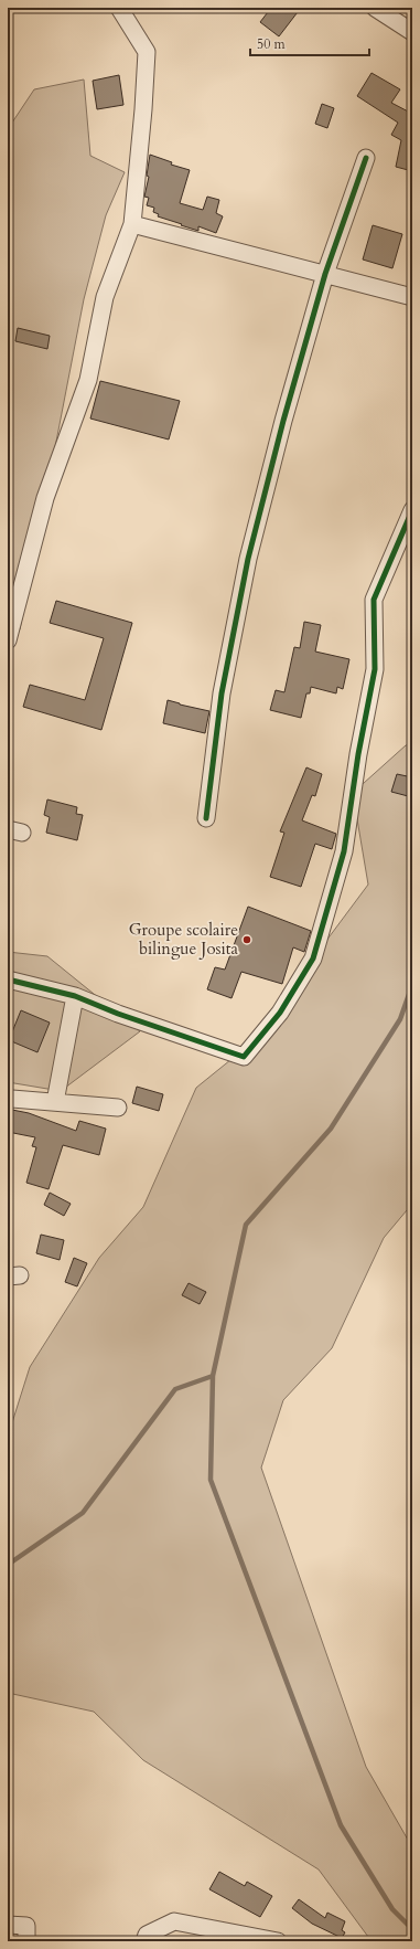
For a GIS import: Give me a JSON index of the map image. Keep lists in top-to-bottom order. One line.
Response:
{"places":["Groupe scolaire bilingue Josita"],"scale_bar":"50 m"}
